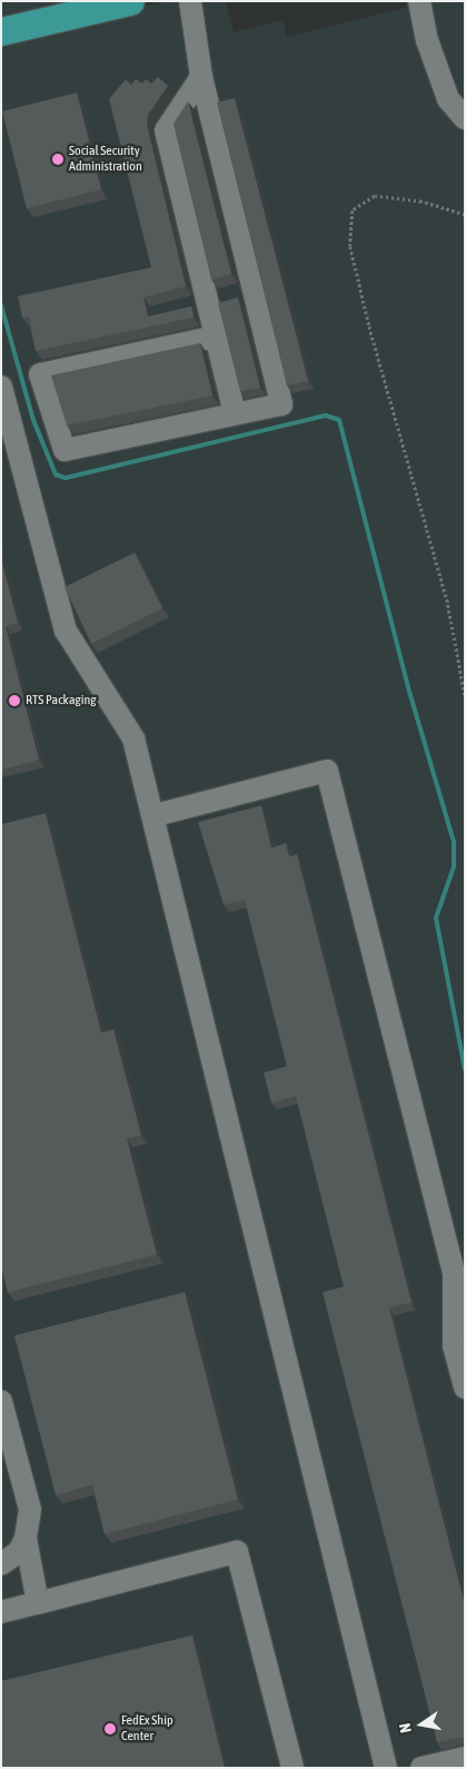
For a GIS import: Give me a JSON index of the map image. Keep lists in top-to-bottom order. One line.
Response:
{"places":["Social Security Administration","RTS Packaging","FedEx Ship Center"],"north":"left"}
